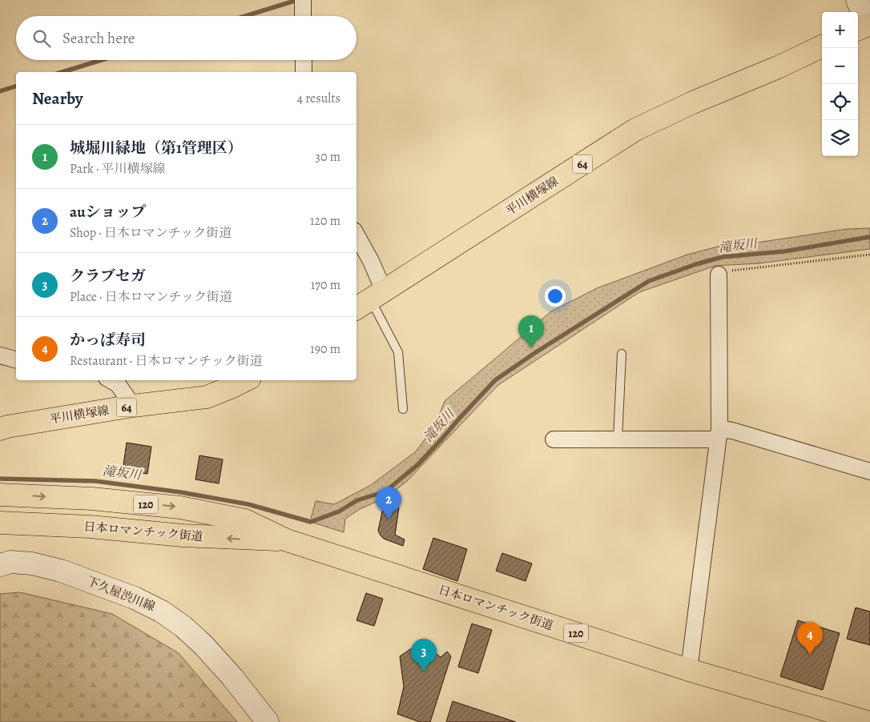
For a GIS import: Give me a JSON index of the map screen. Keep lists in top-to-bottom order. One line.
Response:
{"streets":{"main road":["64","平川横塚線","120","日本ロマンチック街道","下久屋渋川線"]},"water":["滝坂川"],"page":{"map_buttons":["+","−"],"search":"Search here","heading":["Nearby","4 results"],"list":[{"mark":"1","name":"城堀川緑地（第1管理区）","note":"Park · 平川横塚線","value":"30 m"},{"mark":"2","name":"auショップ","note":"Shop · 日本ロマンチック街道","value":"120 m"},{"mark":"3","name":"クラブセガ","note":"Place · 日本ロマンチック街道","value":"170 m"},{"mark":"4","name":"かっぱ寿司","note":"Restaurant · 日本ロマンチック街道","value":"190 m"}],"pins":["1","2","4","3"]}}
